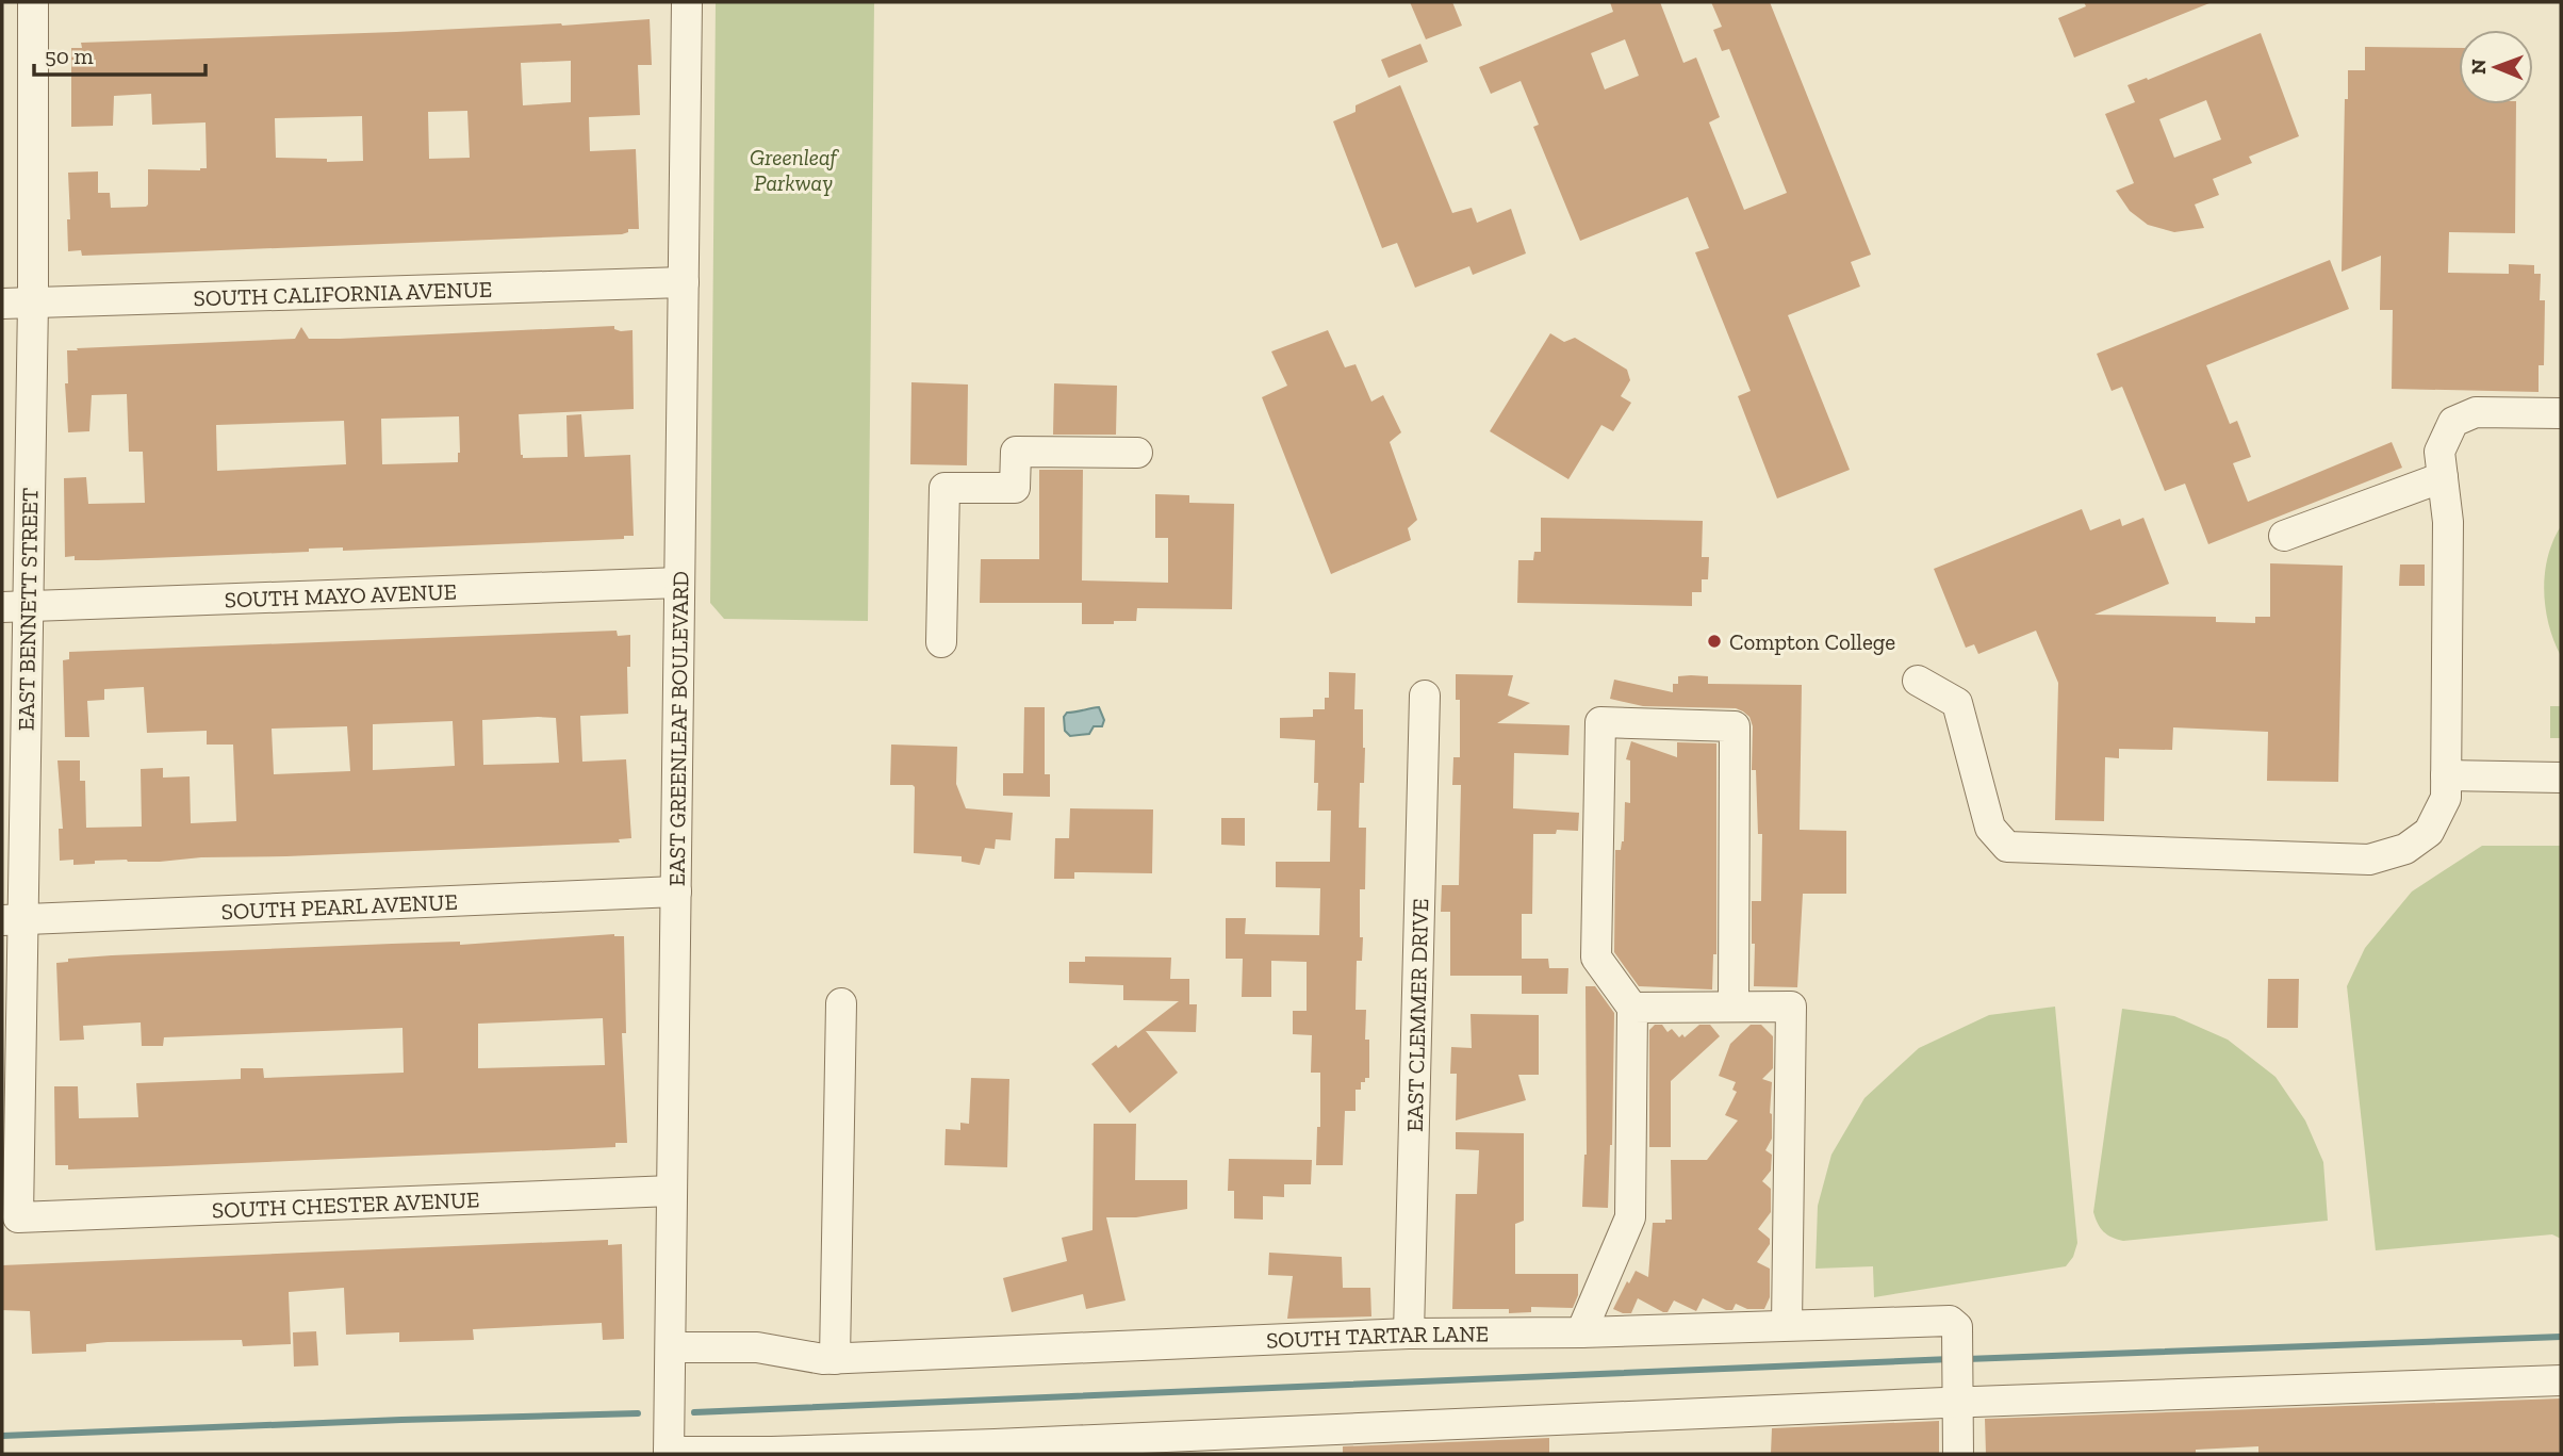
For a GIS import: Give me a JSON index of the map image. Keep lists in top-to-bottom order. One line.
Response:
{"streets":{"street":["SOUTH CALIFORNIA AVENUE","SOUTH MAYO AVENUE","EAST BENNETT STREET","EAST GREENLEAF BOULEVARD","SOUTH PEARL AVENUE","EAST CLEMMER DRIVE","SOUTH CHESTER AVENUE","SOUTH TARTAR LANE"]},"crossings":[["SOUTH CALIFORNIA AVENUE","EAST BENNETT STREET"],["SOUTH CALIFORNIA AVENUE","EAST GREENLEAF BOULEVARD"],["SOUTH MAYO AVENUE","EAST BENNETT STREET"],["SOUTH MAYO AVENUE","EAST GREENLEAF BOULEVARD"],["EAST BENNETT STREET","SOUTH PEARL AVENUE"],["EAST BENNETT STREET","SOUTH CHESTER AVENUE"],["EAST GREENLEAF BOULEVARD","SOUTH PEARL AVENUE"],["EAST GREENLEAF BOULEVARD","SOUTH CHESTER AVENUE"],["EAST GREENLEAF BOULEVARD","SOUTH TARTAR LANE"],["EAST CLEMMER DRIVE","SOUTH TARTAR LANE"]],"parks":["Greenleaf Parkway"],"places":["Compton College"],"scale_bar":"50 m","north":"left"}
